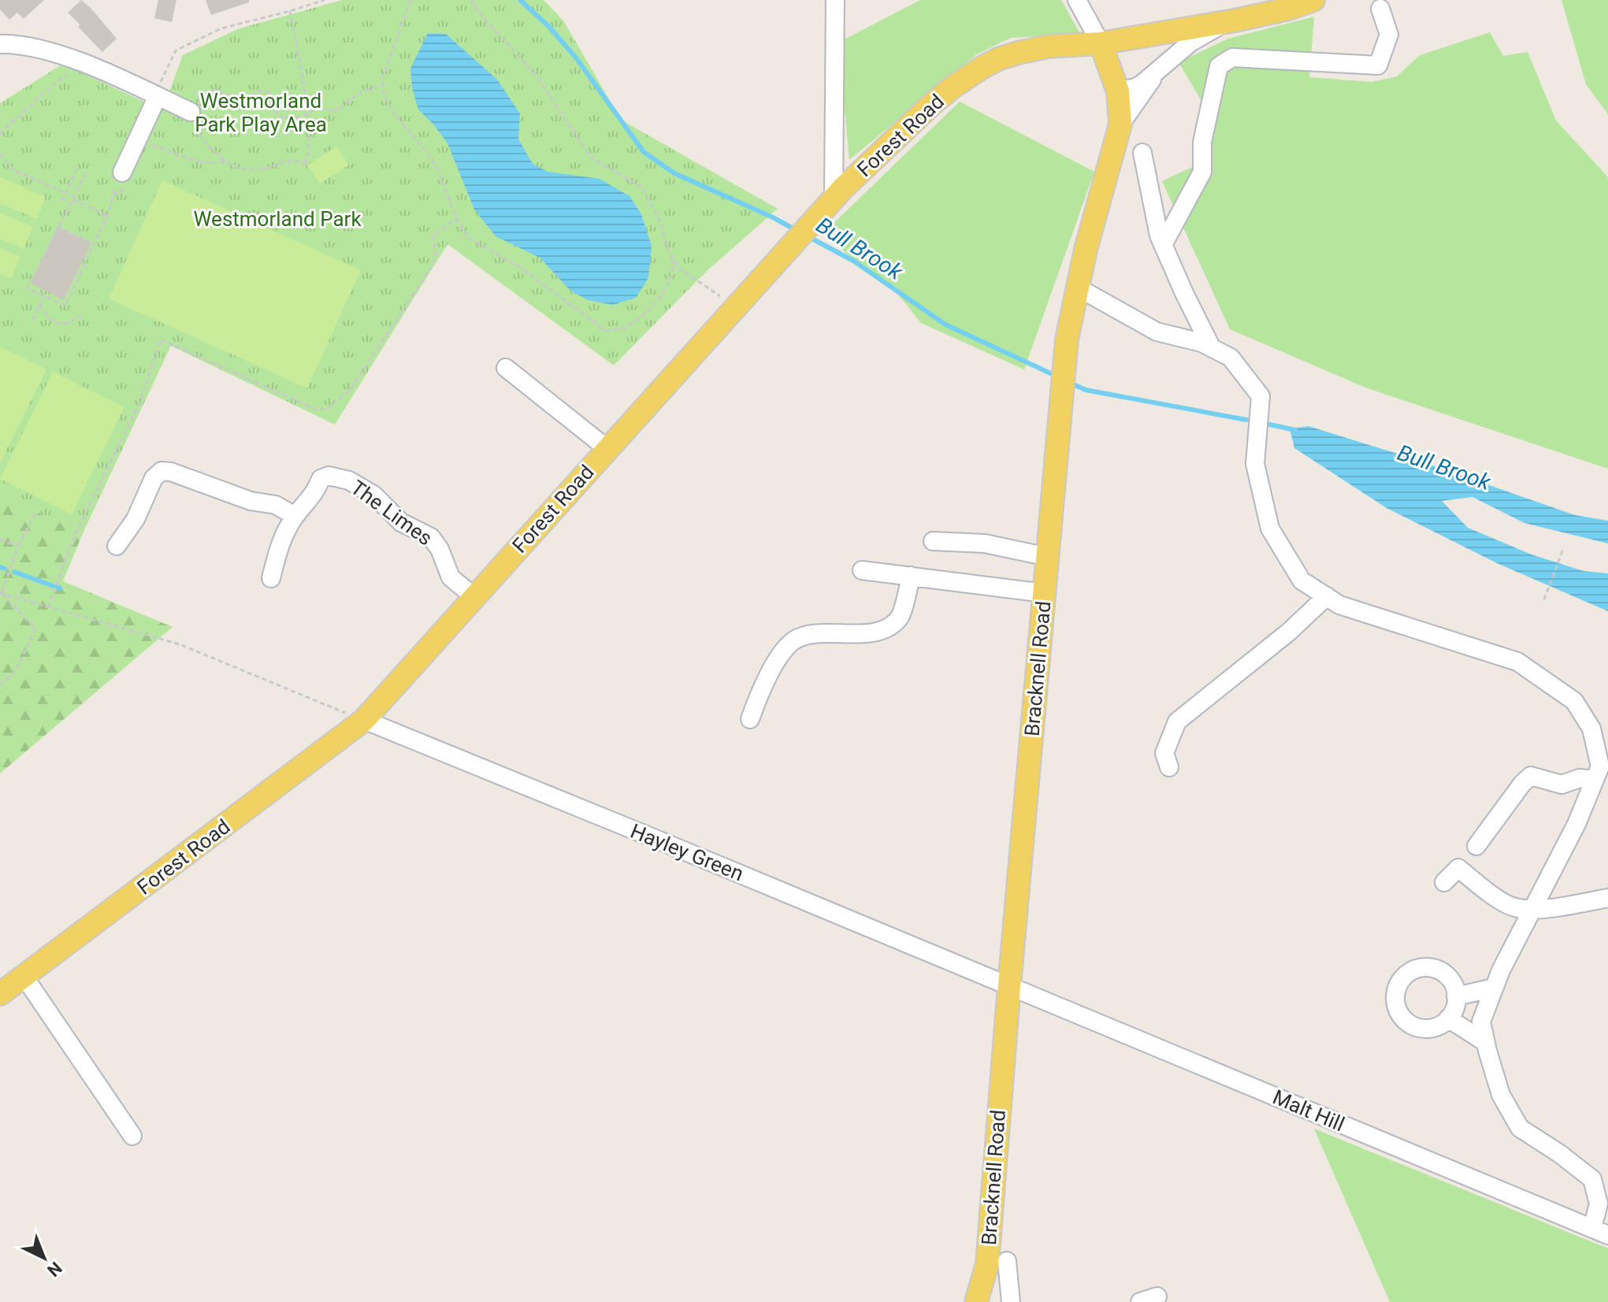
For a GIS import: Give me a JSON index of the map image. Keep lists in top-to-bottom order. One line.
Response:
{"streets":{"main road":["Forest Road","Bracknell Road"],"street":["The Limes","Hayley Green","Malt Hill"]},"crossings":[["Forest Road","The Limes"],["Forest Road","Bracknell Road"],["Forest Road","Hayley Green"],["Bracknell Road","Hayley Green"],["Bracknell Road","Malt Hill"],["Hayley Green","Malt Hill"]],"water":["Bull Brook"],"parks":["Westmorland Park Play Area","Westmorland Park"],"north":"bottom right"}
